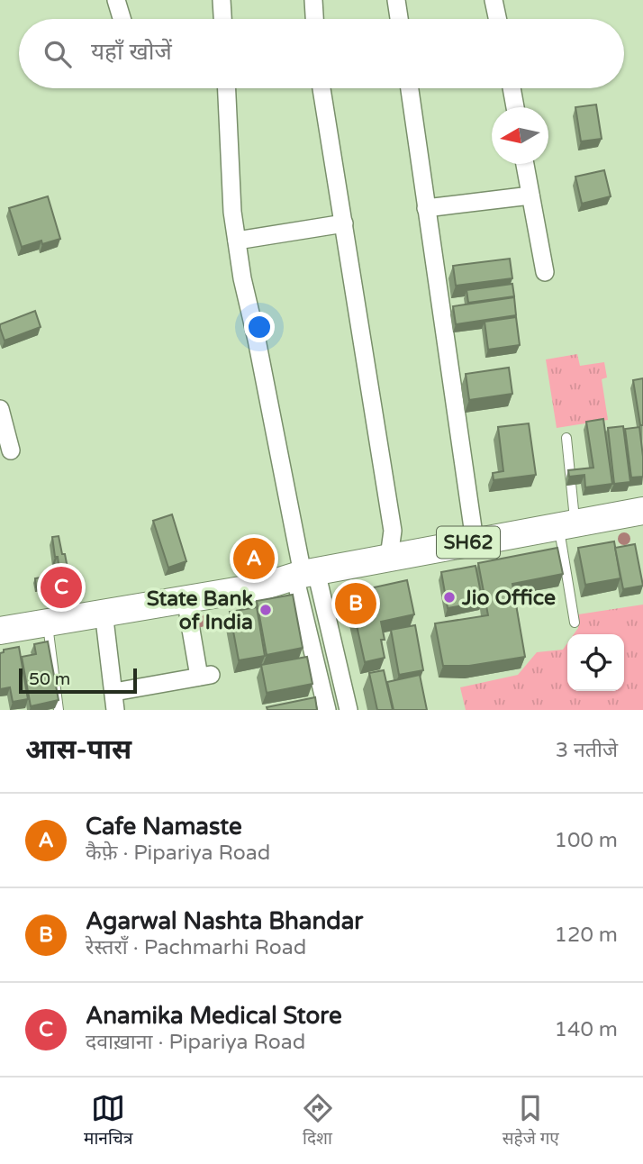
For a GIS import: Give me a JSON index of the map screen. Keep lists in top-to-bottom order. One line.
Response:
{"streets":{"main road":["SH62"]},"places":["Jio Office","State Bank of India"],"scale_bar":"50 m","north":"left","page":{"search":"यहाँ खोजें","pins":["A","C","B"],"scale":"50 m","heading":["आस-पास","3 नतीजे"],"list":[{"mark":"A","name":"Cafe Namaste","note":"कैफ़े · Pipariya Road","value":"100 m"},{"mark":"B","name":"Agarwal Nashta Bhandar","note":"रेस्तराँ · Pachmarhi Road","value":"120 m"},{"mark":"C","name":"Anamika Medical Store","note":"दवाख़ाना · Pipariya Road","value":"140 m"}],"nav":["मानचित्र","दिशा","सहेजे गए"]}}
